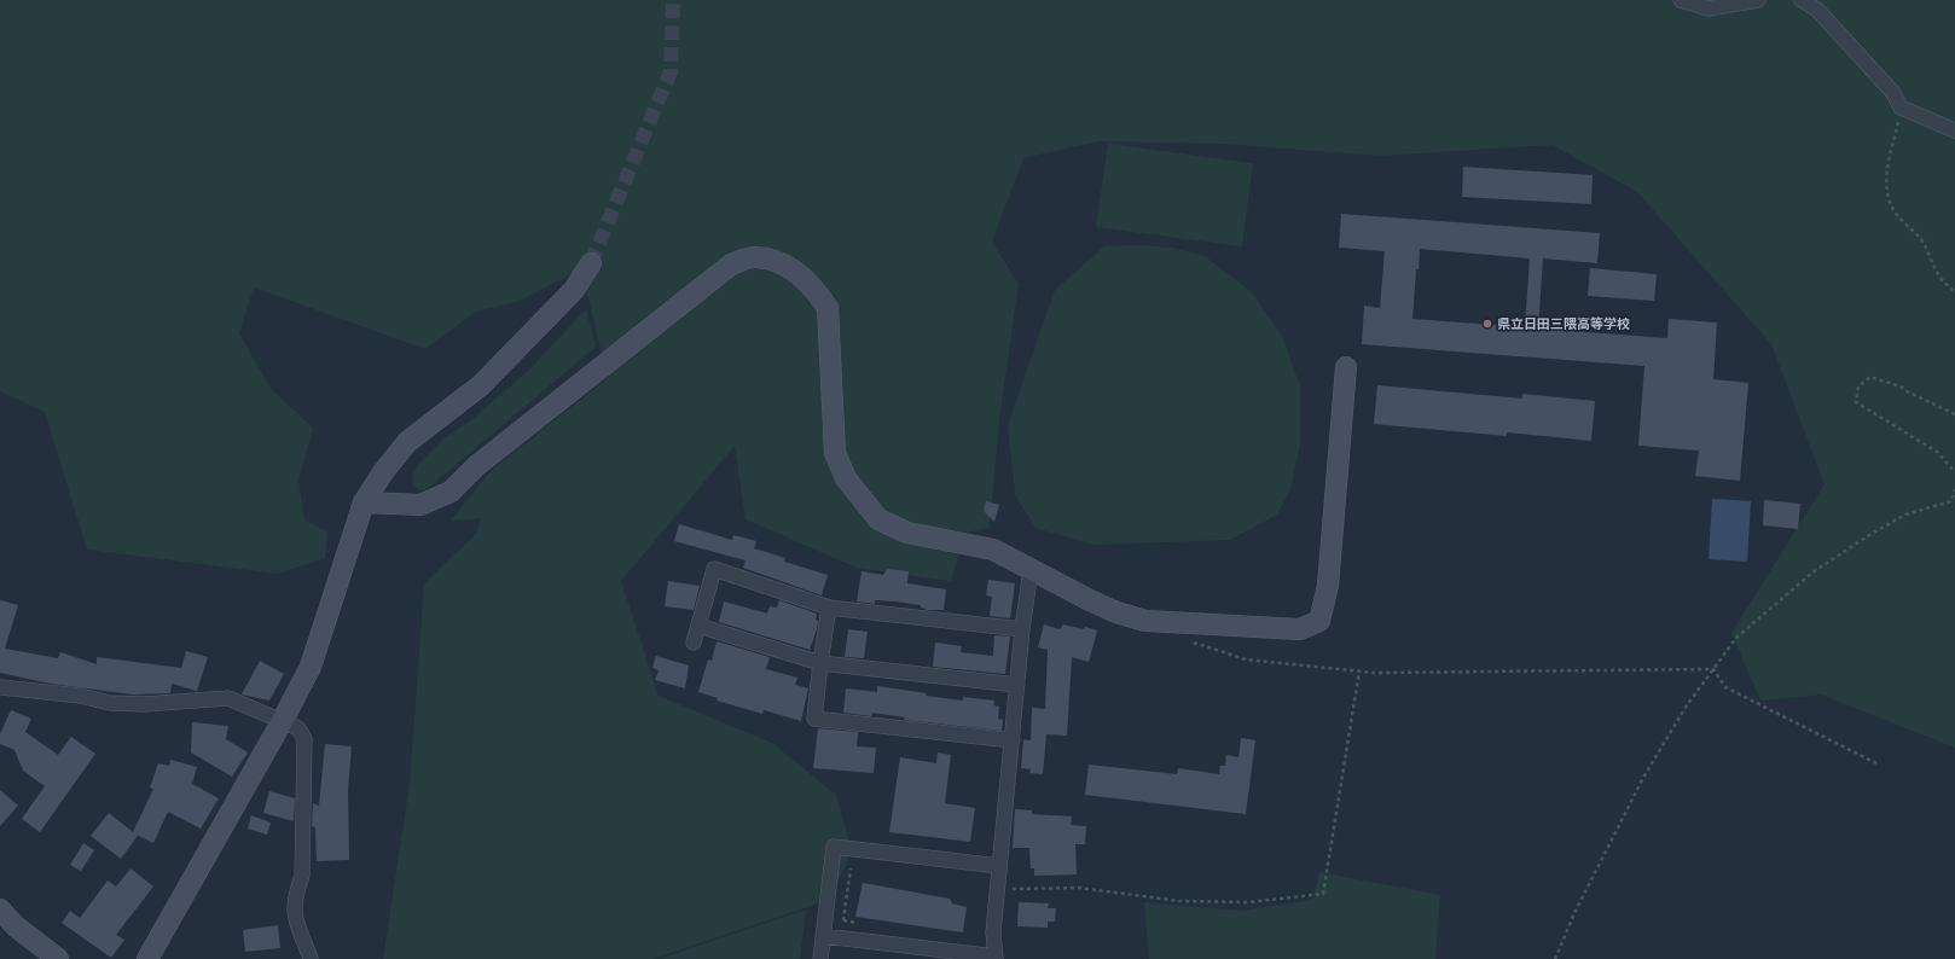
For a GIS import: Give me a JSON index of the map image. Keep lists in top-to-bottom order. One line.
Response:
{"places":["県立日田三隈高等学校"]}
